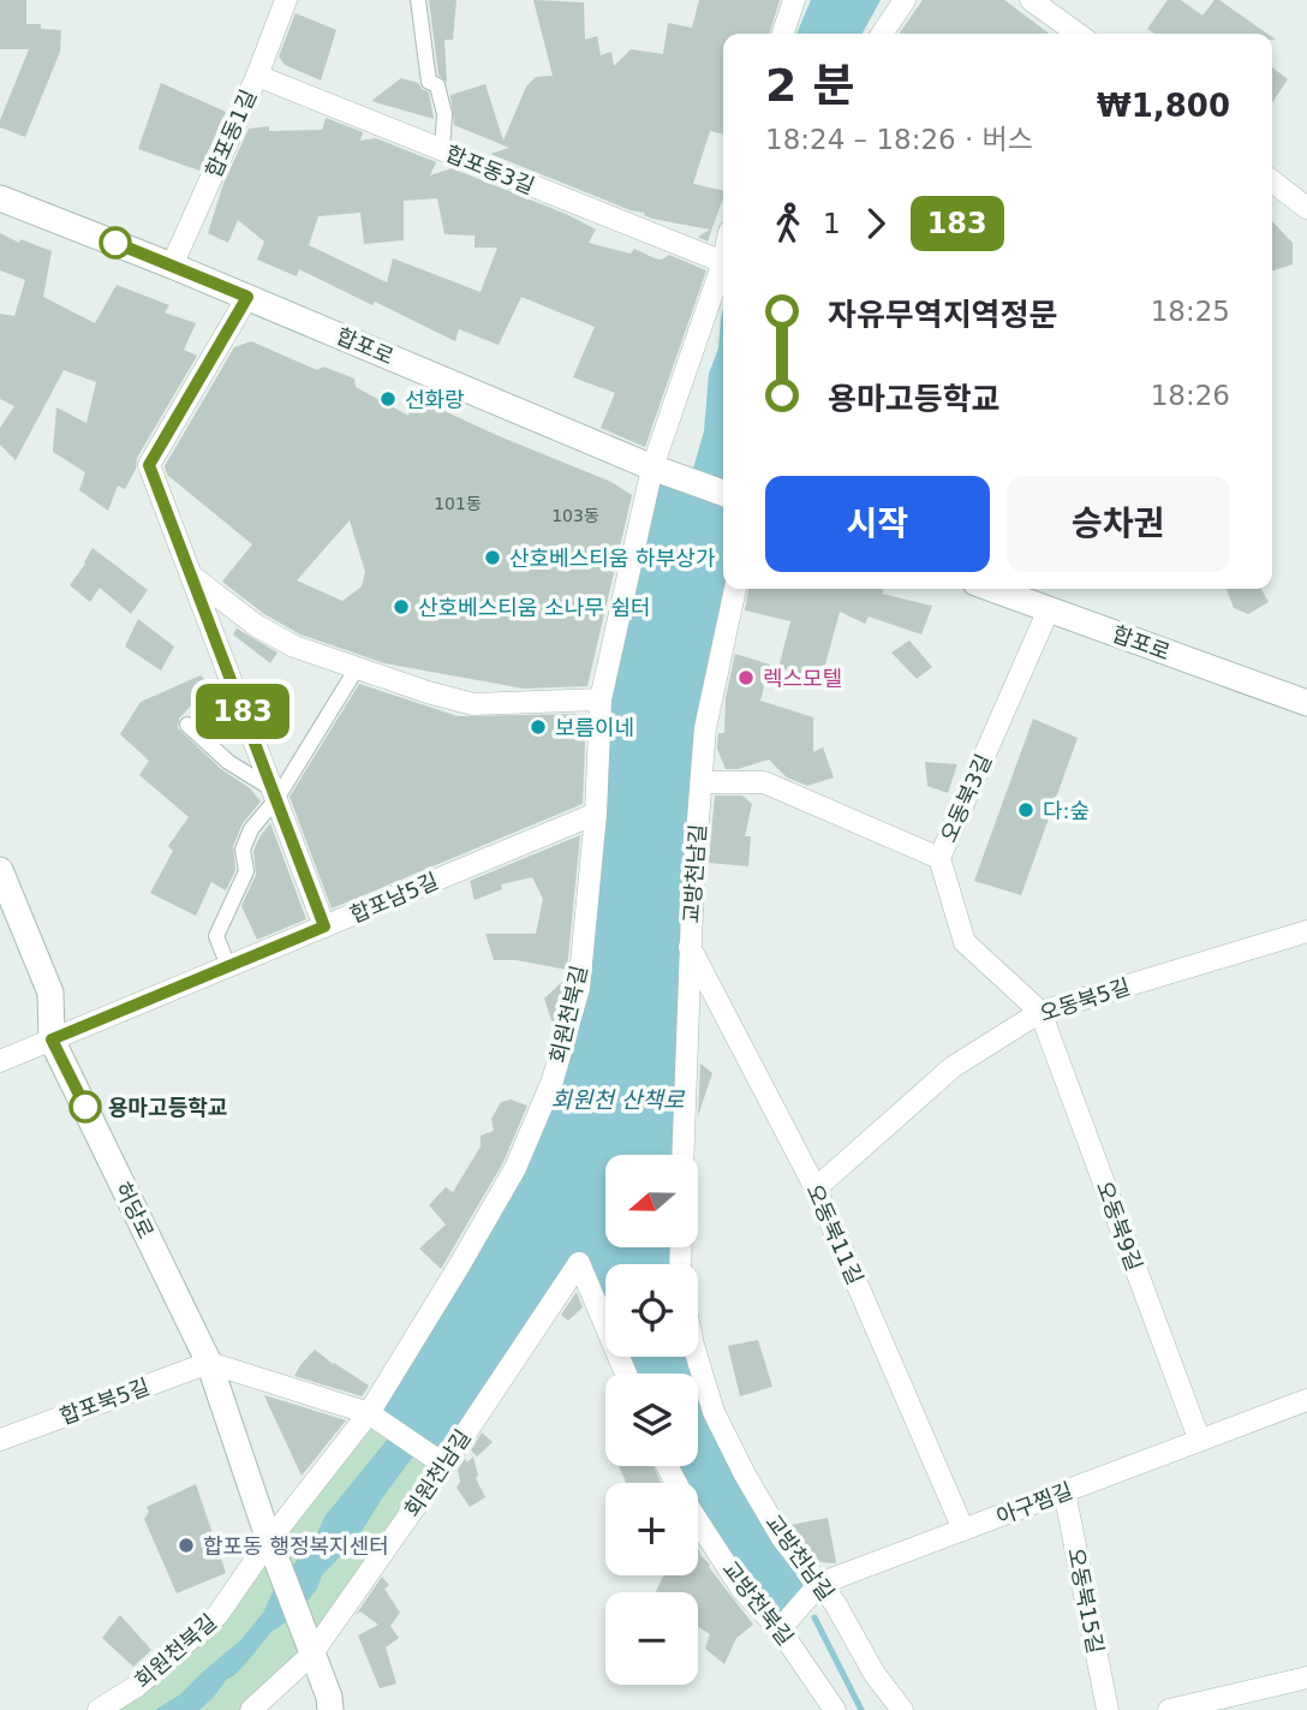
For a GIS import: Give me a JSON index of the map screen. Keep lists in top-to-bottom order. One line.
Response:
{"streets":{"main road":["합포로","허당로"],"street":["합포동1길","합포동3길","오동북3길","교방천남길","합포남5길","오동북5길","회원천북길","오동북9길","오동북11길","합포북5길","회원천남길","아구찜길","오동북15길","교방천북길"]},"crossings":[["합포동1길","합포동3길"],["합포동1길","합포로"],["합포동3길","회원천북길"],["합포로","오동북3길"],["합포로","회원천북길"],["오동북3길","오동북5길"],["오동북3길","오동북9길"],["교방천남길","오동북11길"],["교방천남길","아구찜길"],["합포남5길","회원천북길"],["합포남5길","허당로"],["오동북5길","오동북9길"],["오동북5길","오동북11길"],["회원천북길","허당로"],["허당로","합포북5길"],["허당로","회원천남길"],["오동북9길","아구찜길"],["오동북11길","아구찜길"],["아구찜길","오동북15길"],["아구찜길","교방천북길"]],"water":["회원천 산책로"],"places":["선화랑","산호베스티움 하부상가","산호베스티움 소나무 쉼터","렉스모텔","보름이네","다:숲","용마고등학교","합포동 행정복지센터"],"lines":["bus line 183"],"house_numbers":["101동","103동"],"north":"left","page":{"on_map":"183","heading":["2 분","18:24 – 18:26 · 버스","₩1,800"],"legs":["1","183"],"list":[{"name":"자유무역지역정문","value":"18:25"},{"name":"용마고등학교","value":"18:26"}],"buttons":["시작","승차권"],"map_buttons":["+","−"]}}
